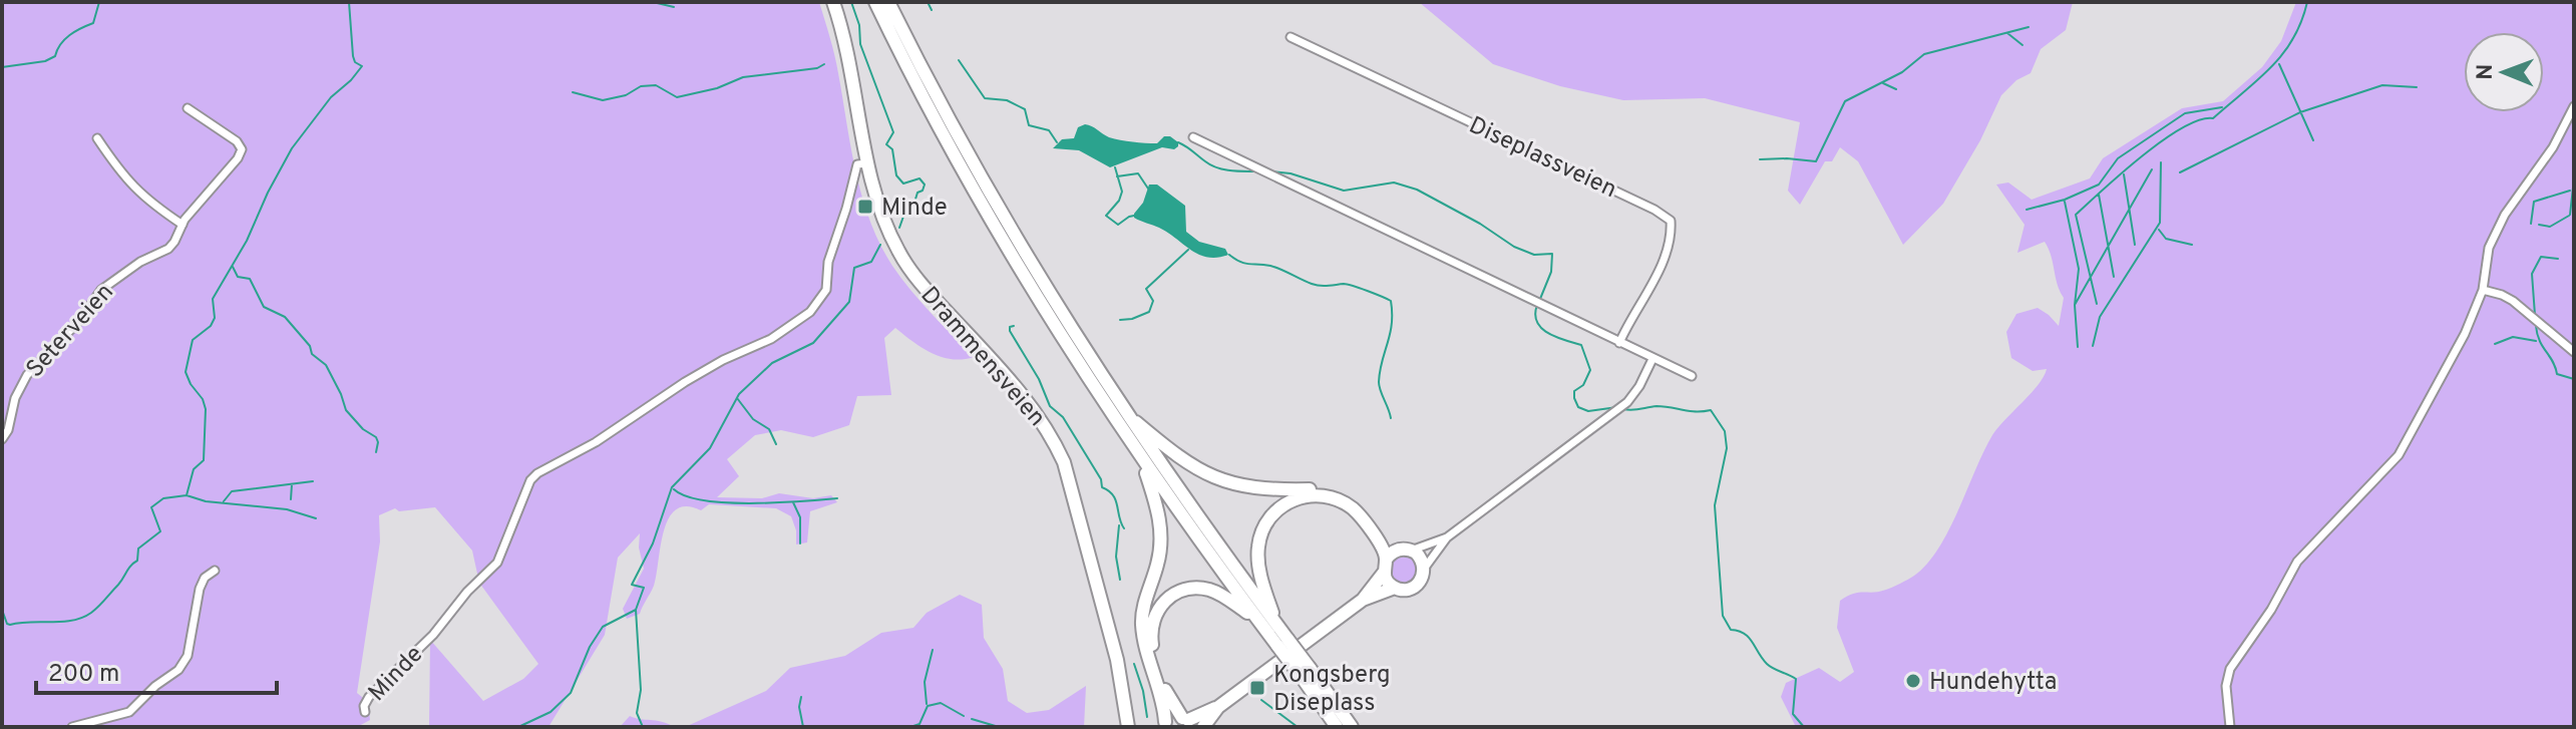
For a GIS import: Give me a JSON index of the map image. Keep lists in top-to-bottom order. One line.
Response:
{"streets":{"main road":["Drammensveien"],"street":["Diseplassveien","Seterveien","Minde"]},"crossings":[["Drammensveien","Minde"]],"places":{"transit":["Minde","Kongsberg Diseplass"],"other":["Hundehytta"]},"scale_bar":"200 m","north":"left"}
